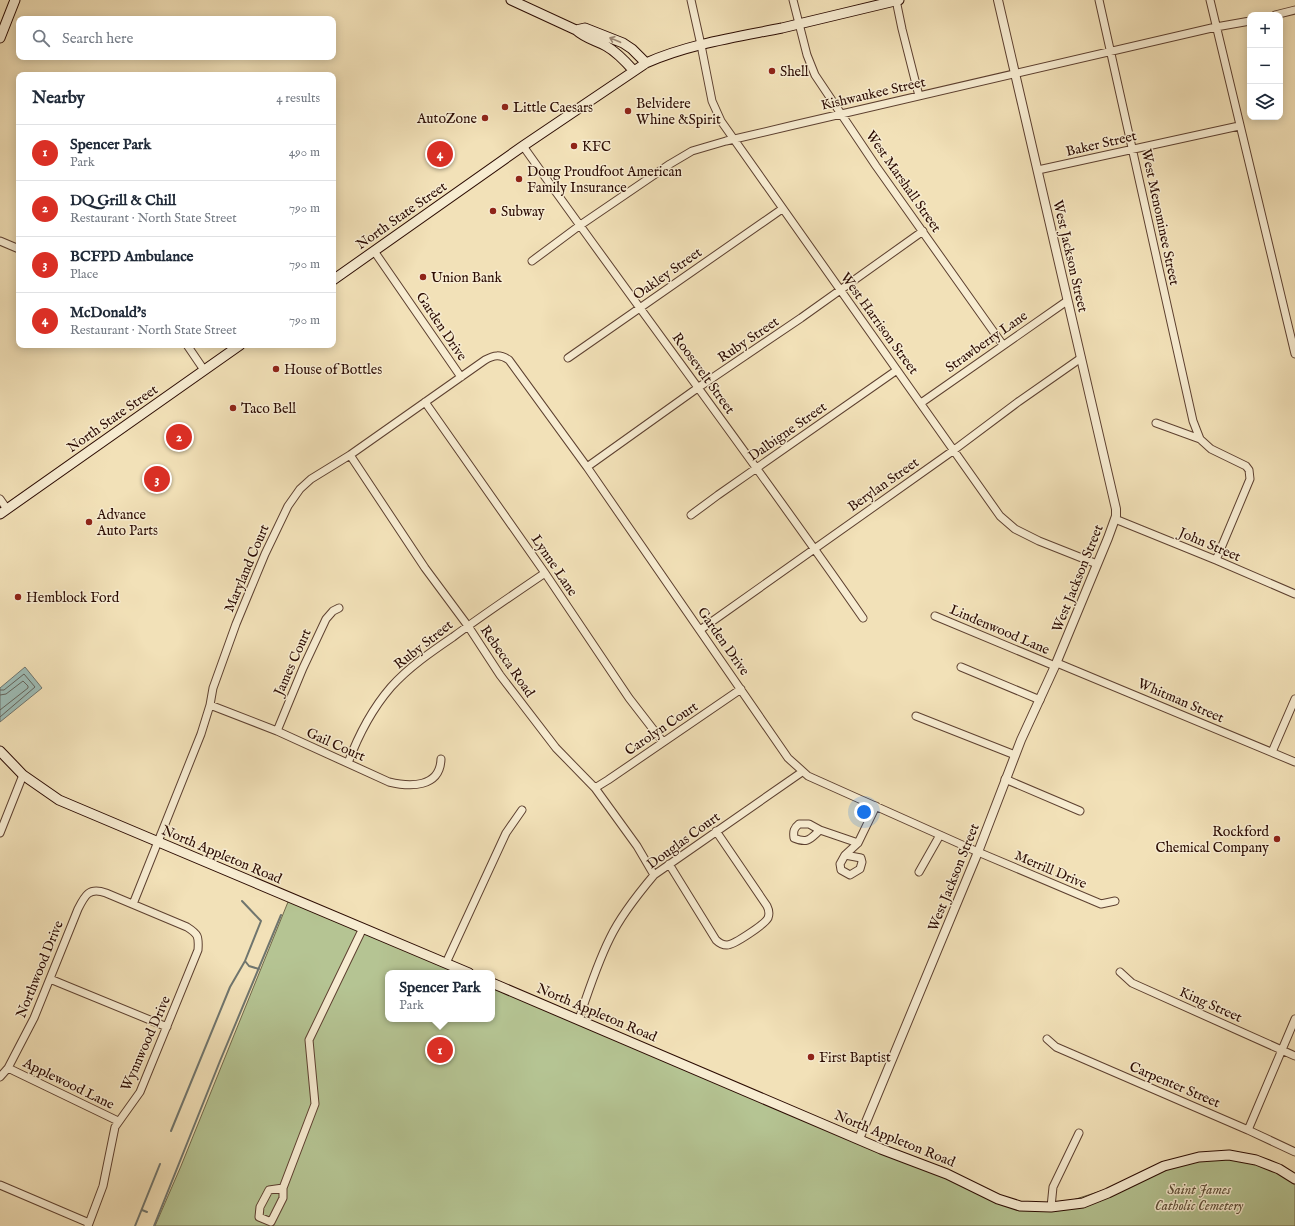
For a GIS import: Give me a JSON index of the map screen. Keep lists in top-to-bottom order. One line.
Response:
{"streets":{"main road":["North State Street","North Appleton Road"],"street":["Kishwaukee Street","Baker Street","West Marshall Street","West Menominee Street","West Jackson Street","Oakley Street","West Harrison Street","Garden Drive","Ruby Street","Strawberry Lane","Roosevelt Street","Dalbigne Street","Berylan Street","John Street","Lynne Lane","Maryland Court","Lindenwood Lane","Rebecca Road","James Court","Whitman Street","Carolyn Court","Gail Court","Douglas Court","Merrill Drive","Northwood Drive","King Street","Wynnwood Drive","Applewood Lane","Carpenter Street"]},"crossings":[["Kishwaukee Street","West Marshall Street"],["Kishwaukee Street","West Menominee Street"],["Kishwaukee Street","West Jackson Street"],["Kishwaukee Street","West Harrison Street"],["Kishwaukee Street","Roosevelt Street"],["Baker Street","West Menominee Street"],["Baker Street","West Jackson Street"],["West Marshall Street","North State Street"],["West Marshall Street","Ruby Street"],["West Marshall Street","Strawberry Lane"],["North State Street","West Harrison Street"],["North State Street","Garden Drive"],["North State Street","Roosevelt Street"],["West Jackson Street","West Harrison Street"],["West Jackson Street","Garden Drive"],["West Jackson Street","Strawberry Lane"],["West Jackson Street","Berylan Street"],["West Jackson Street","John Street"],["West Jackson Street","Lindenwood Lane"],["West Jackson Street","Whitman Street"],["West Jackson Street","North Appleton Road"],["West Jackson Street","Merrill Drive"],["Oakley Street","West Harrison Street"],["Oakley Street","Roosevelt Street"],["West Harrison Street","Ruby Street"],["West Harrison Street","Strawberry Lane"],["West Harrison Street","Dalbigne Street"],["West Harrison Street","Berylan Street"],["Garden Drive","Ruby Street"],["Garden Drive","Berylan Street"],["Garden Drive","Maryland Court"],["Garden Drive","Carolyn Court"],["Garden Drive","Douglas Court"],["Garden Drive","Merrill Drive"],["Ruby Street","Roosevelt Street"],["Ruby Street","Lynne Lane"],["Ruby Street","Rebecca Road"],["Ruby Street","Gail Court"],["Roosevelt Street","Dalbigne Street"],["Roosevelt Street","Berylan Street"],["Lynne Lane","Maryland Court"],["Lynne Lane","Carolyn Court"],["Maryland Court","Rebecca Road"],["Maryland Court","Gail Court"],["Maryland Court","North Appleton Road"],["Maryland Court","Northwood Drive"],["Maryland Court","Wynnwood Drive"],["Lindenwood Lane","Whitman Street"],["Rebecca Road","Carolyn Court"],["Rebecca Road","Douglas Court"],["James Court","Gail Court"],["Douglas Court","North Appleton Road"],["Northwood Drive","Wynnwood Drive"],["Northwood Drive","Applewood Lane"],["Wynnwood Drive","Applewood Lane"]],"parks":["Saint James Catholic Cemetery"],"places":["Shell","Little Caesars","Belvidere Whine &Spirit","AutoZone","KFC","Doug Proudfoot American Family Insurance","Subway","Union Bank","House of Bottles","Taco Bell","Advance Auto Parts","Hemblock Ford","Rockford Chemical Company","First Baptist"],"page":{"map_buttons":["+","−"],"search":"Search here","heading":["Nearby","4 results"],"list":[{"mark":"1","name":"Spencer Park","note":"Park","value":"490 m"},{"mark":"2","name":"DQ Grill & Chill","note":"Restaurant · North State Street","value":"790 m"},{"mark":"3","name":"BCFPD Ambulance","note":"Place","value":"790 m"},{"mark":"4","name":"McDonald's","note":"Restaurant · North State Street","value":"790 m"}],"pins":["4","2","3","1"],"popup":["Spencer Park","Park"]}}
